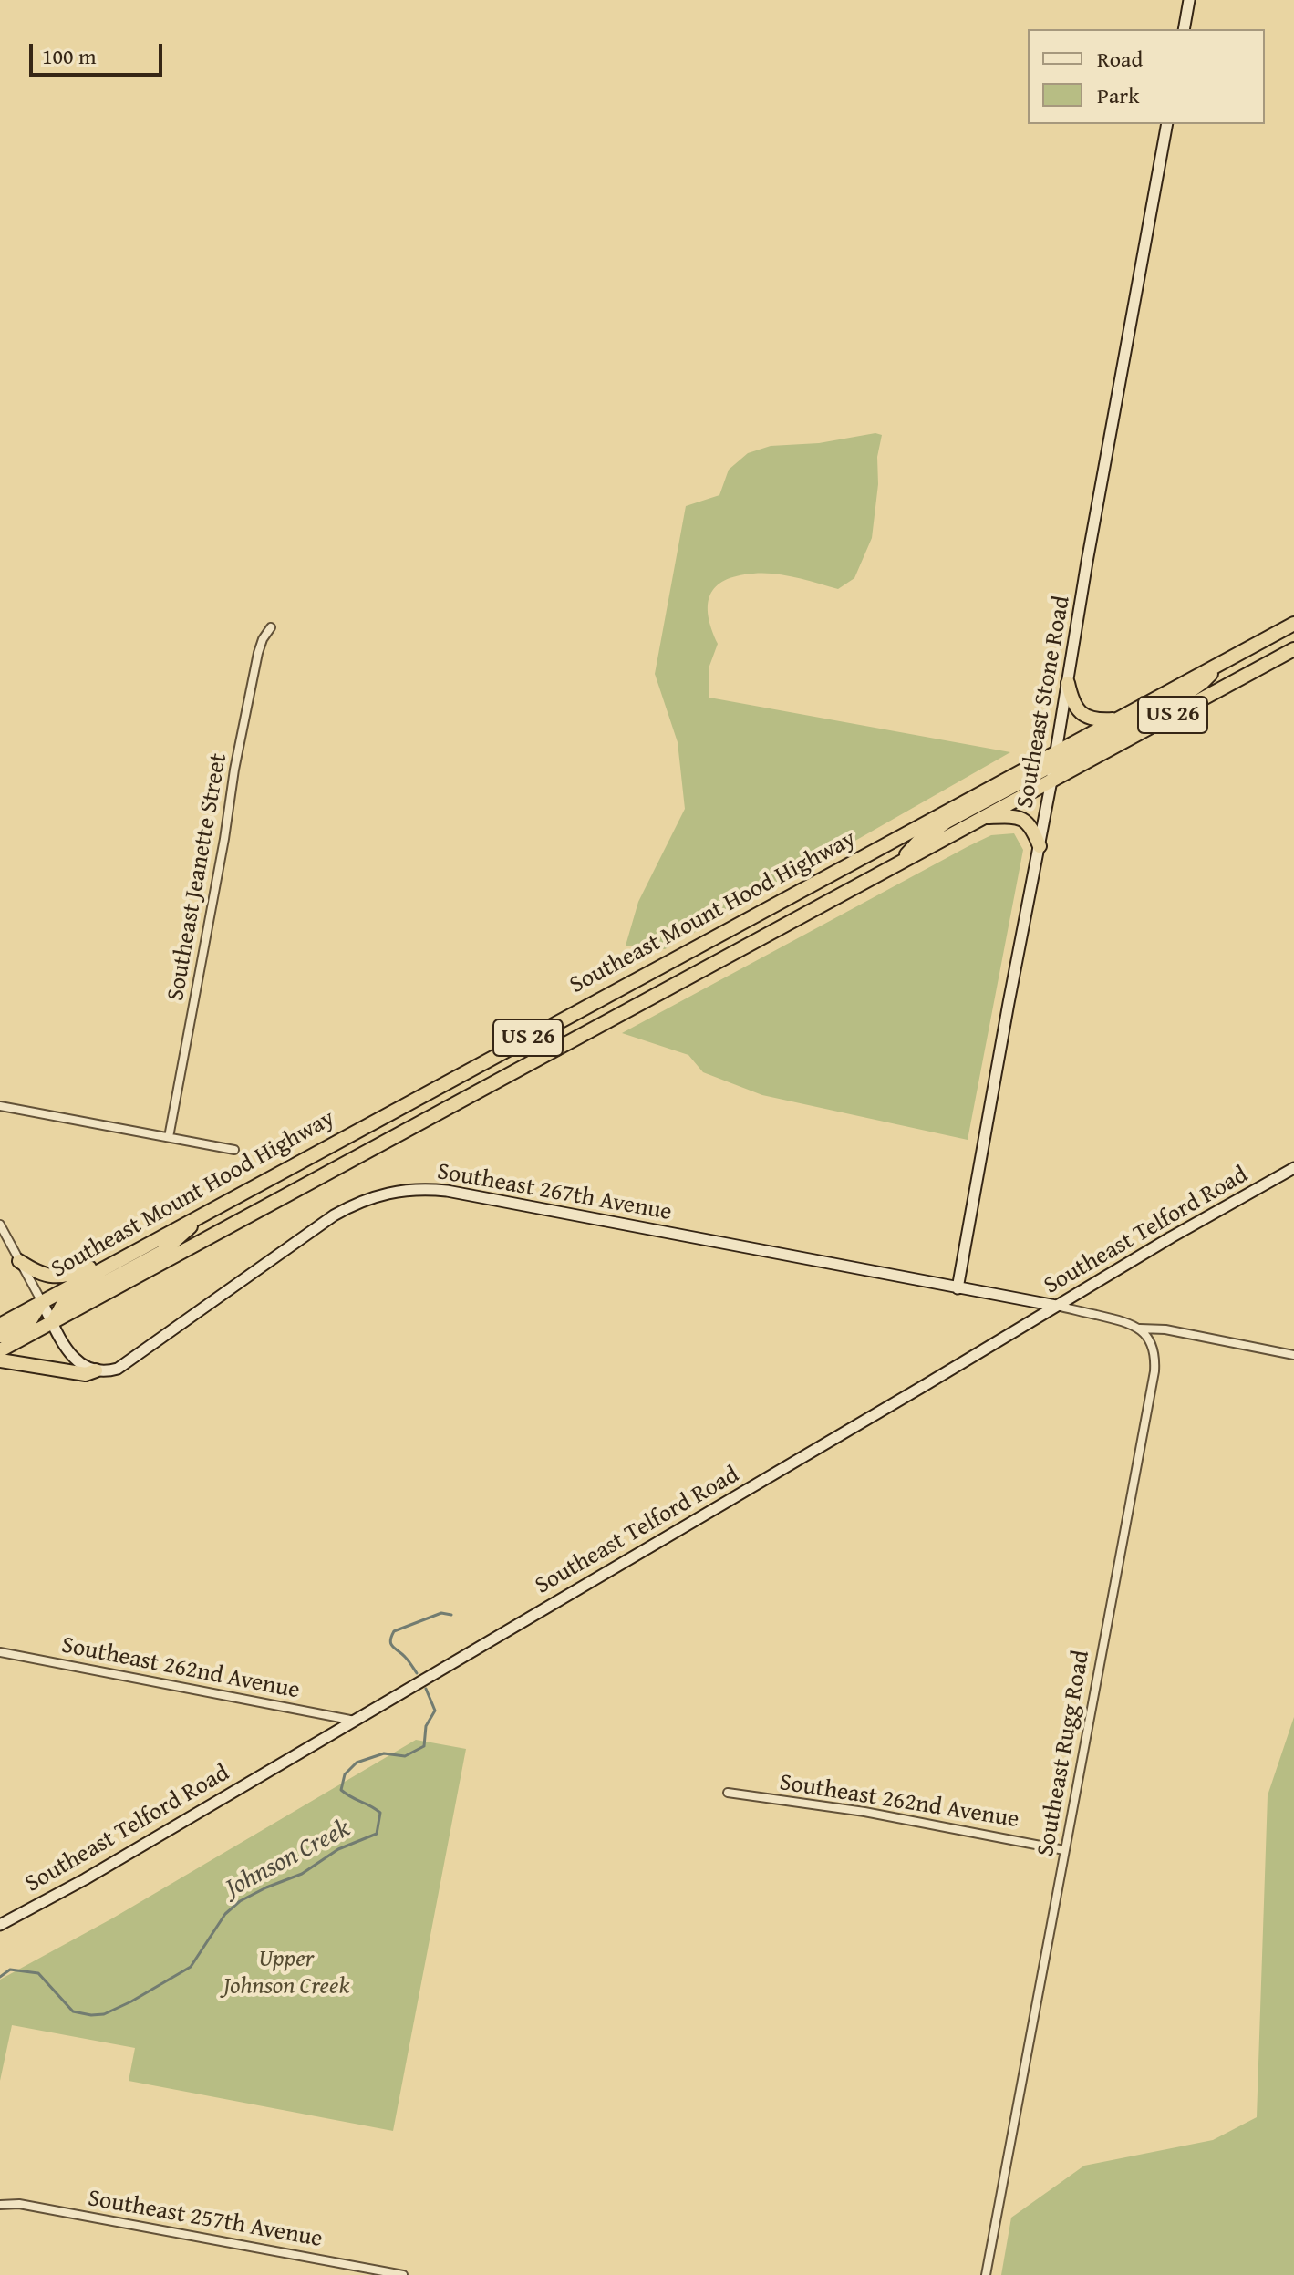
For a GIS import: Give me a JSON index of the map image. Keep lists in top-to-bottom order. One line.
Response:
{"streets":{"highway":["US 26","Southeast Mount Hood Highway"],"street":["Southeast Stone Road","Southeast Jeanette Street","Southeast 267th Avenue","Southeast Telford Road","Southeast 262nd Avenue","Southeast Rugg Road","Southeast 257th Avenue"]},"crossings":[["Southeast Stone Road","Southeast Mount Hood Highway"],["Southeast Stone Road","Southeast 267th Avenue"],["Southeast 267th Avenue","Southeast Telford Road"],["Southeast Telford Road","Southeast 262nd Avenue"],["Southeast 262nd Avenue","Southeast Rugg Road"]],"water":["Johnson Creek"],"parks":["Upper Johnson Creek"],"legend":["Road","Park"],"scale_bar":"100 m"}
